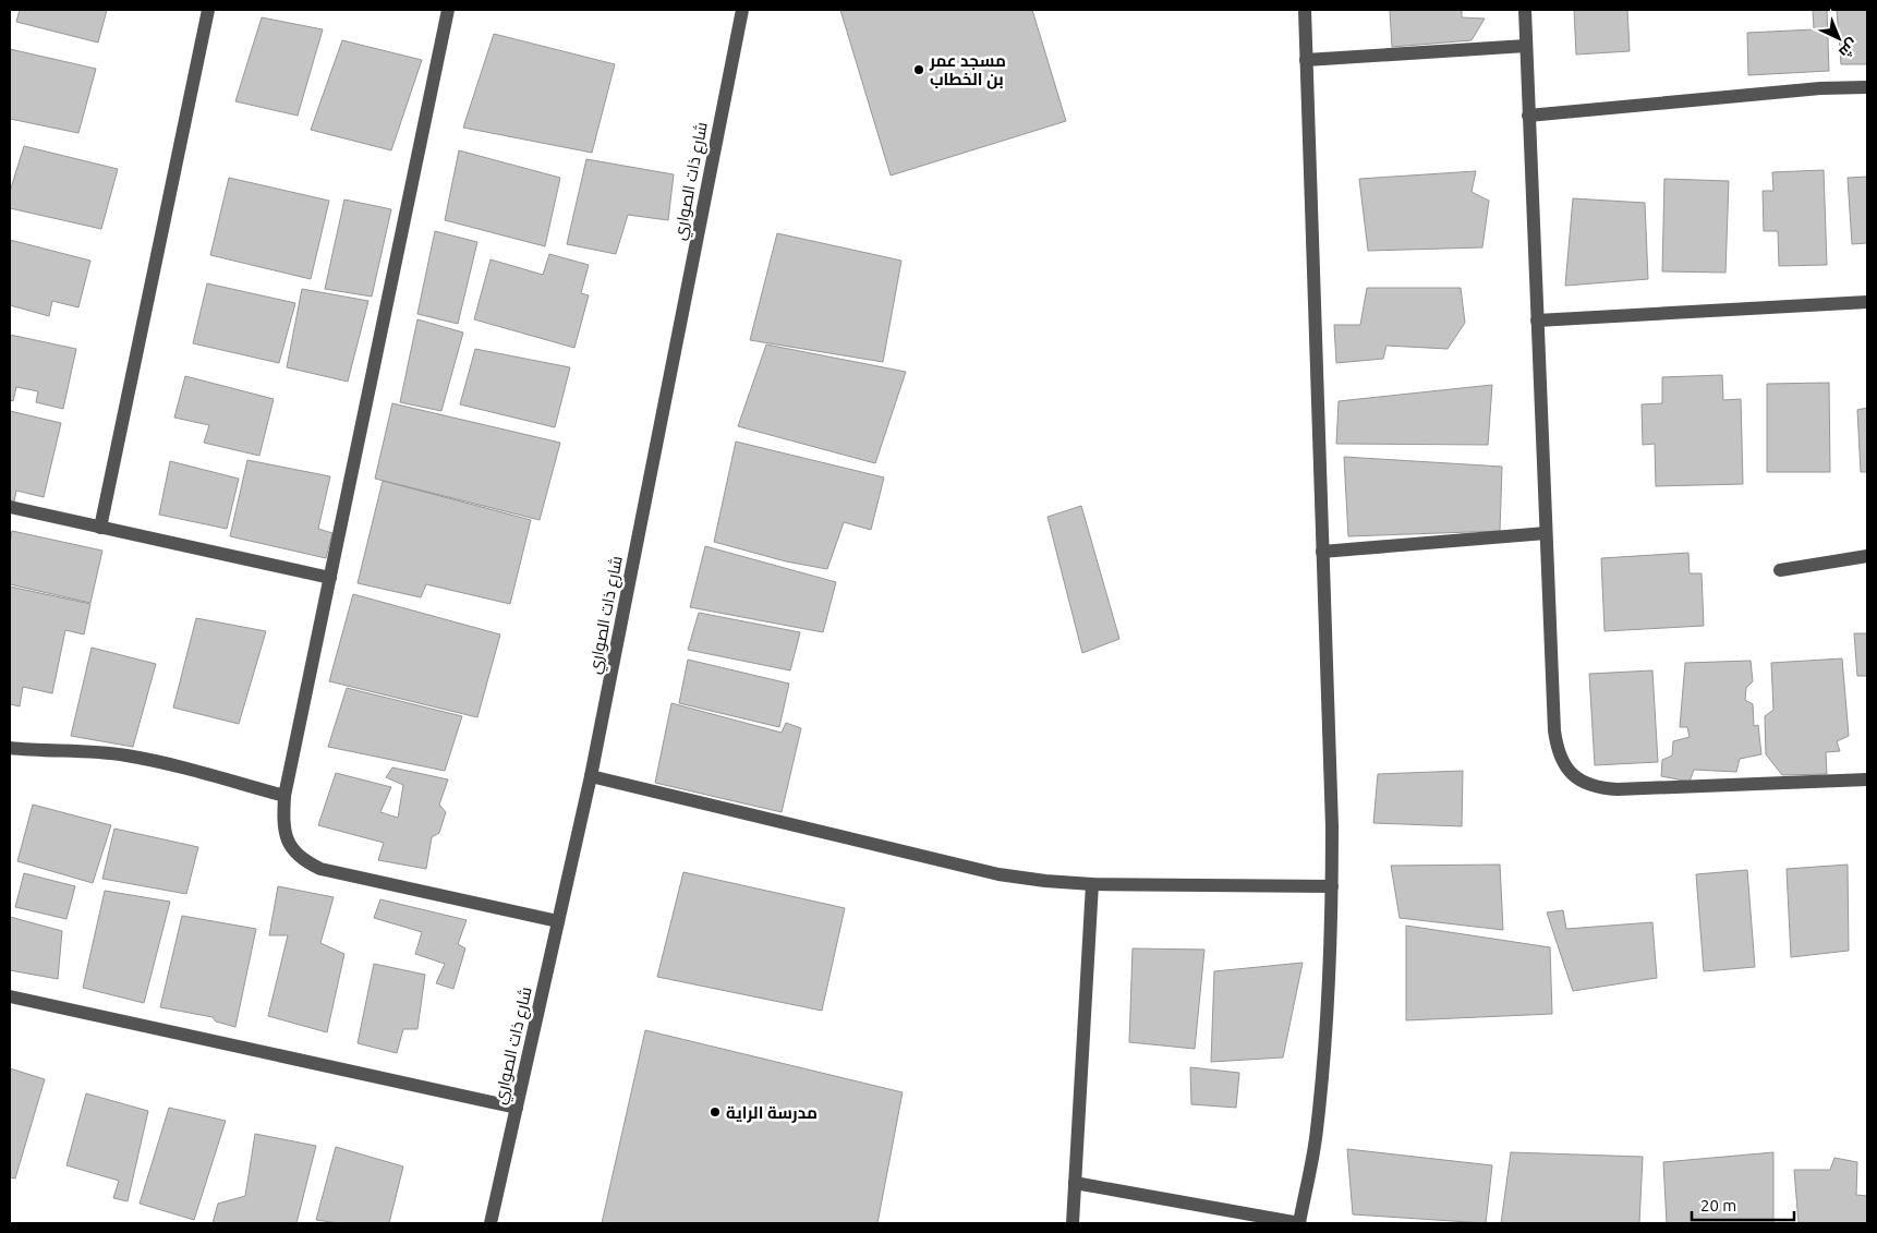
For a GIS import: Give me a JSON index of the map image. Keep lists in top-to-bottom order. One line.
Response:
{"streets":{"street":["شارع ذات الصواري"]},"places":["مسجد عمر بن الخطاب","مدرسة الراية"],"scale_bar":"20 m","north":"bottom right"}
